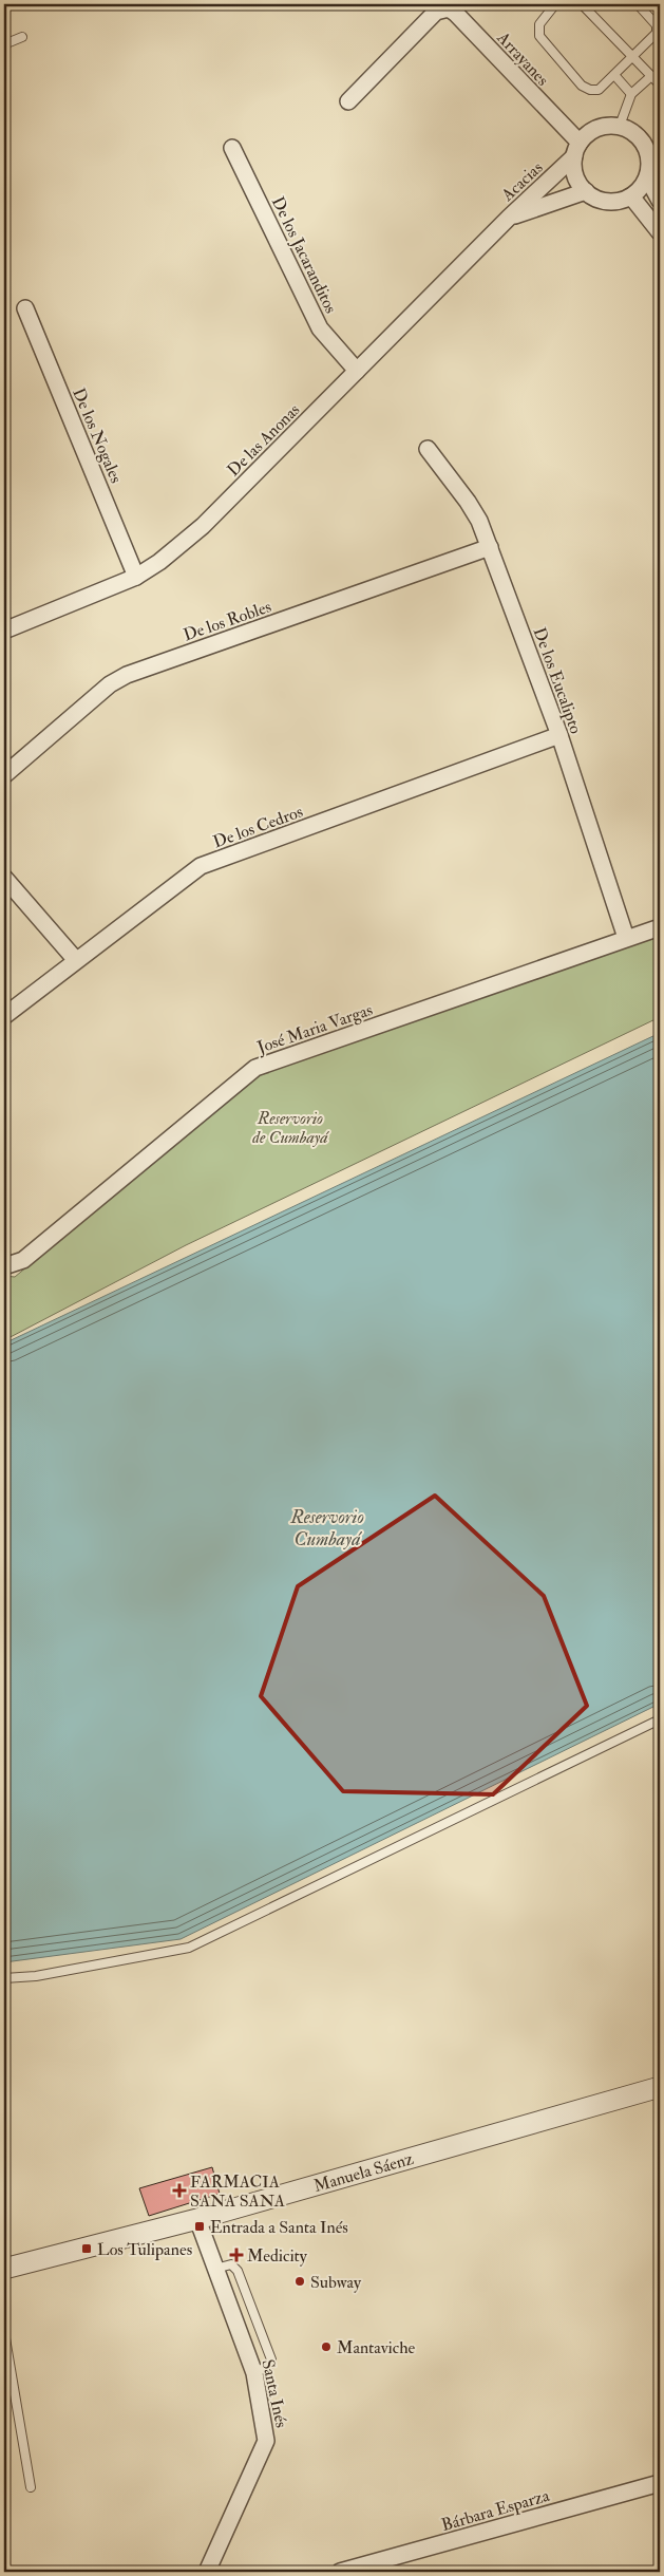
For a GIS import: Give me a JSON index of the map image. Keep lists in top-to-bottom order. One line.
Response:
{"streets":{"street":["Arrayanes","Acacias","De los Jacaranditos","De los Nogales","De las Anonas","De los Robles","De los Eucalipto","De los Cedros","José Maria Vargas","Manuela Sáenz","Santa Inés","Bárbara Esparza"]},"crossings":[["Arrayanes","Acacias"],["Acacias","De las Anonas"],["De los Jacaranditos","De las Anonas"],["De los Nogales","De las Anonas"],["De los Robles","De los Eucalipto"],["De los Eucalipto","De los Cedros"],["De los Eucalipto","José Maria Vargas"],["Manuela Sáenz","Santa Inés"]],"water":["Reservorio Cumbayá"],"parks":["Reservorio de Cumbayá"],"places":{"health":["FARMACIA SANA SANA","Medicity"],"transit":["Entrada a Santa Inés","Los Tulipanes"],"other":["Subway","Mantaviche"]}}
